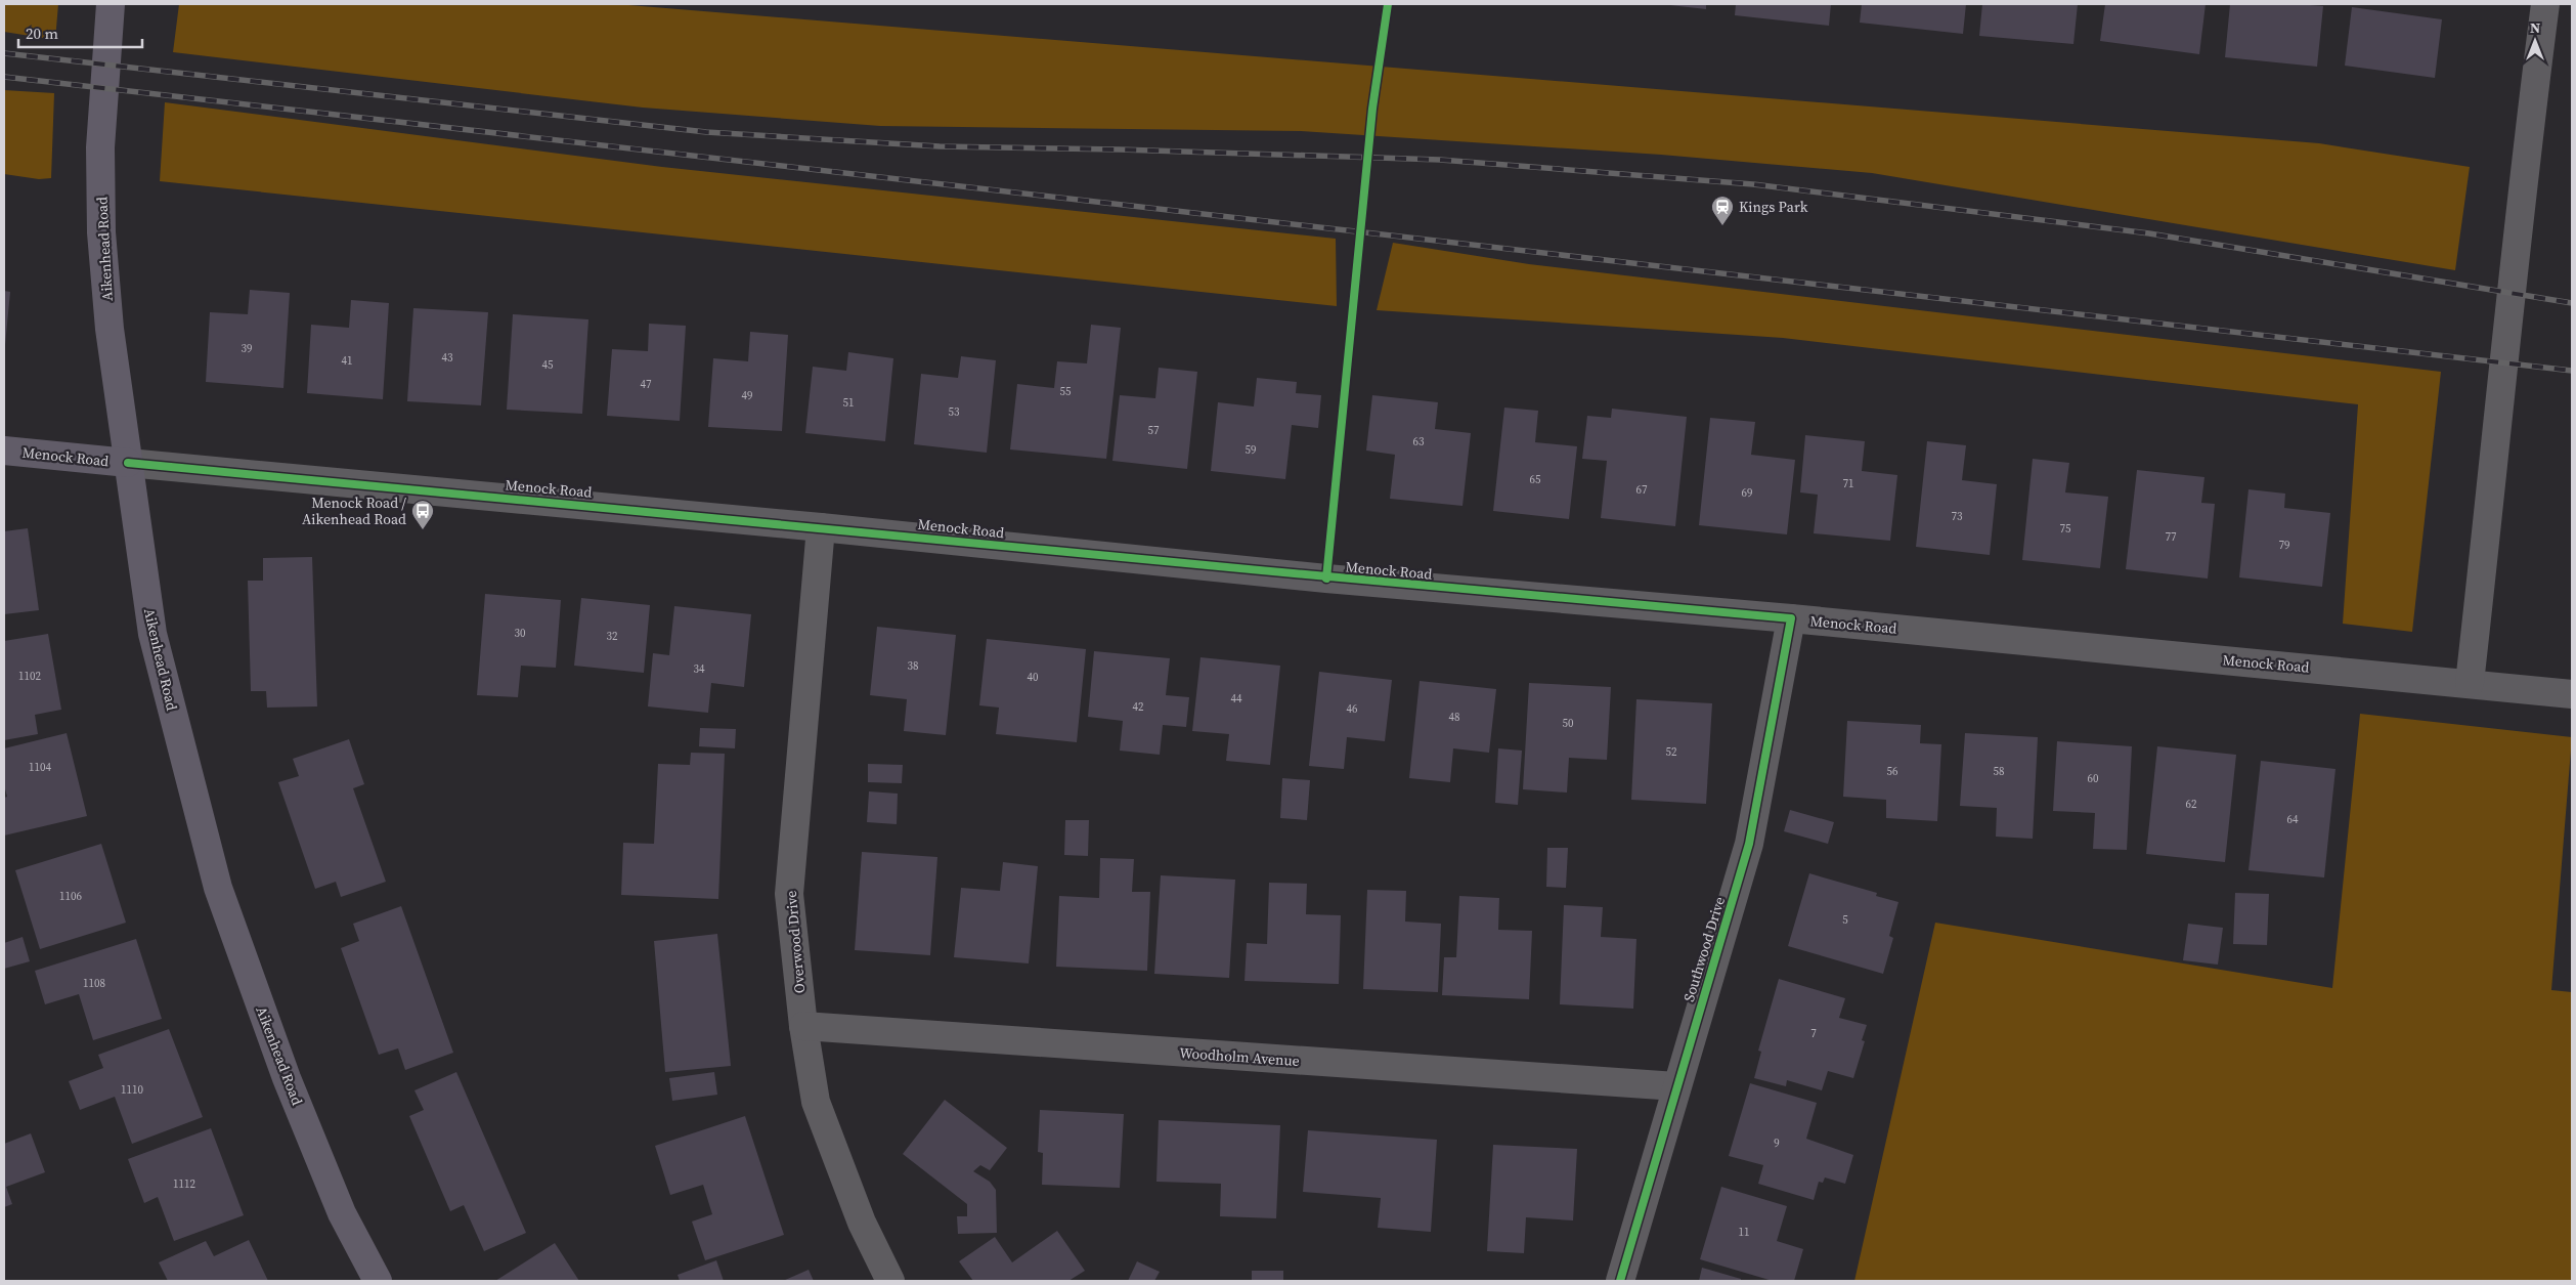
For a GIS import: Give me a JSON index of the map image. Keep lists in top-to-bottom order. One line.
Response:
{"streets":{"main road":["Aikenhead Road","Menock Road"],"street":["Overwood Drive","Southwood Drive","Woodholm Avenue"]},"crossings":[["Aikenhead Road","Menock Road"],["Menock Road","Overwood Drive"],["Menock Road","Southwood Drive"],["Overwood Drive","Woodholm Avenue"],["Southwood Drive","Woodholm Avenue"]],"places":{"station":["Kings Park"],"bus stop":["Menock Road / Aikenhead Road"]},"house_numbers":["39","43","41","45","47","55","49","51","53","57","63","59","65","71","67","69","73","75","77","79","30","32","38","34","1102","40","44","42","46","48","50","52","1104","56","58","60","62","64","1106","5","1108","7","1110","9","1112","11"],"scale_bar":"20 m","north":"top"}
